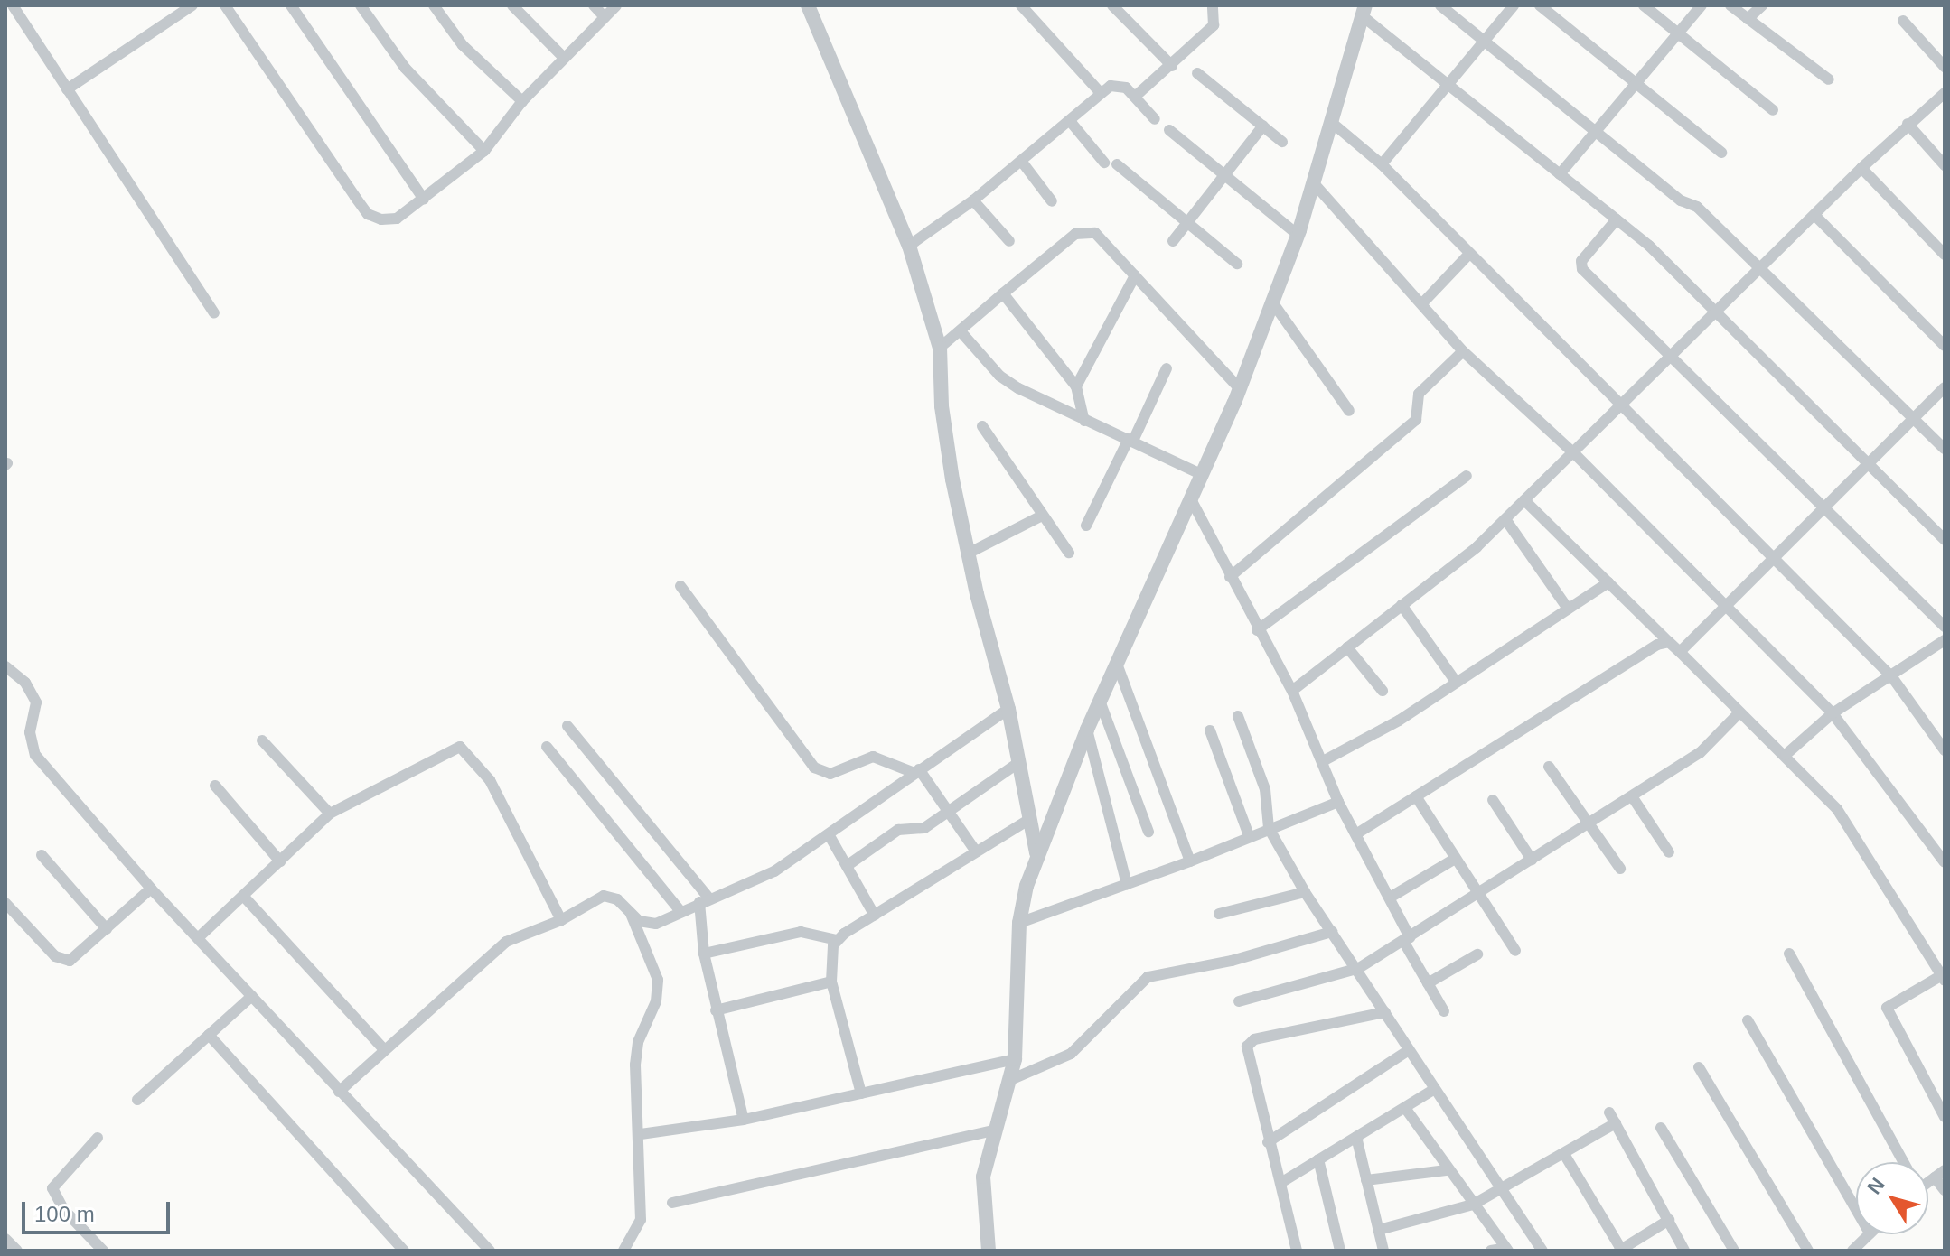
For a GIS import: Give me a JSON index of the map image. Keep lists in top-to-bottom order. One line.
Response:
{"scale_bar":"100 m","north":"top left"}
